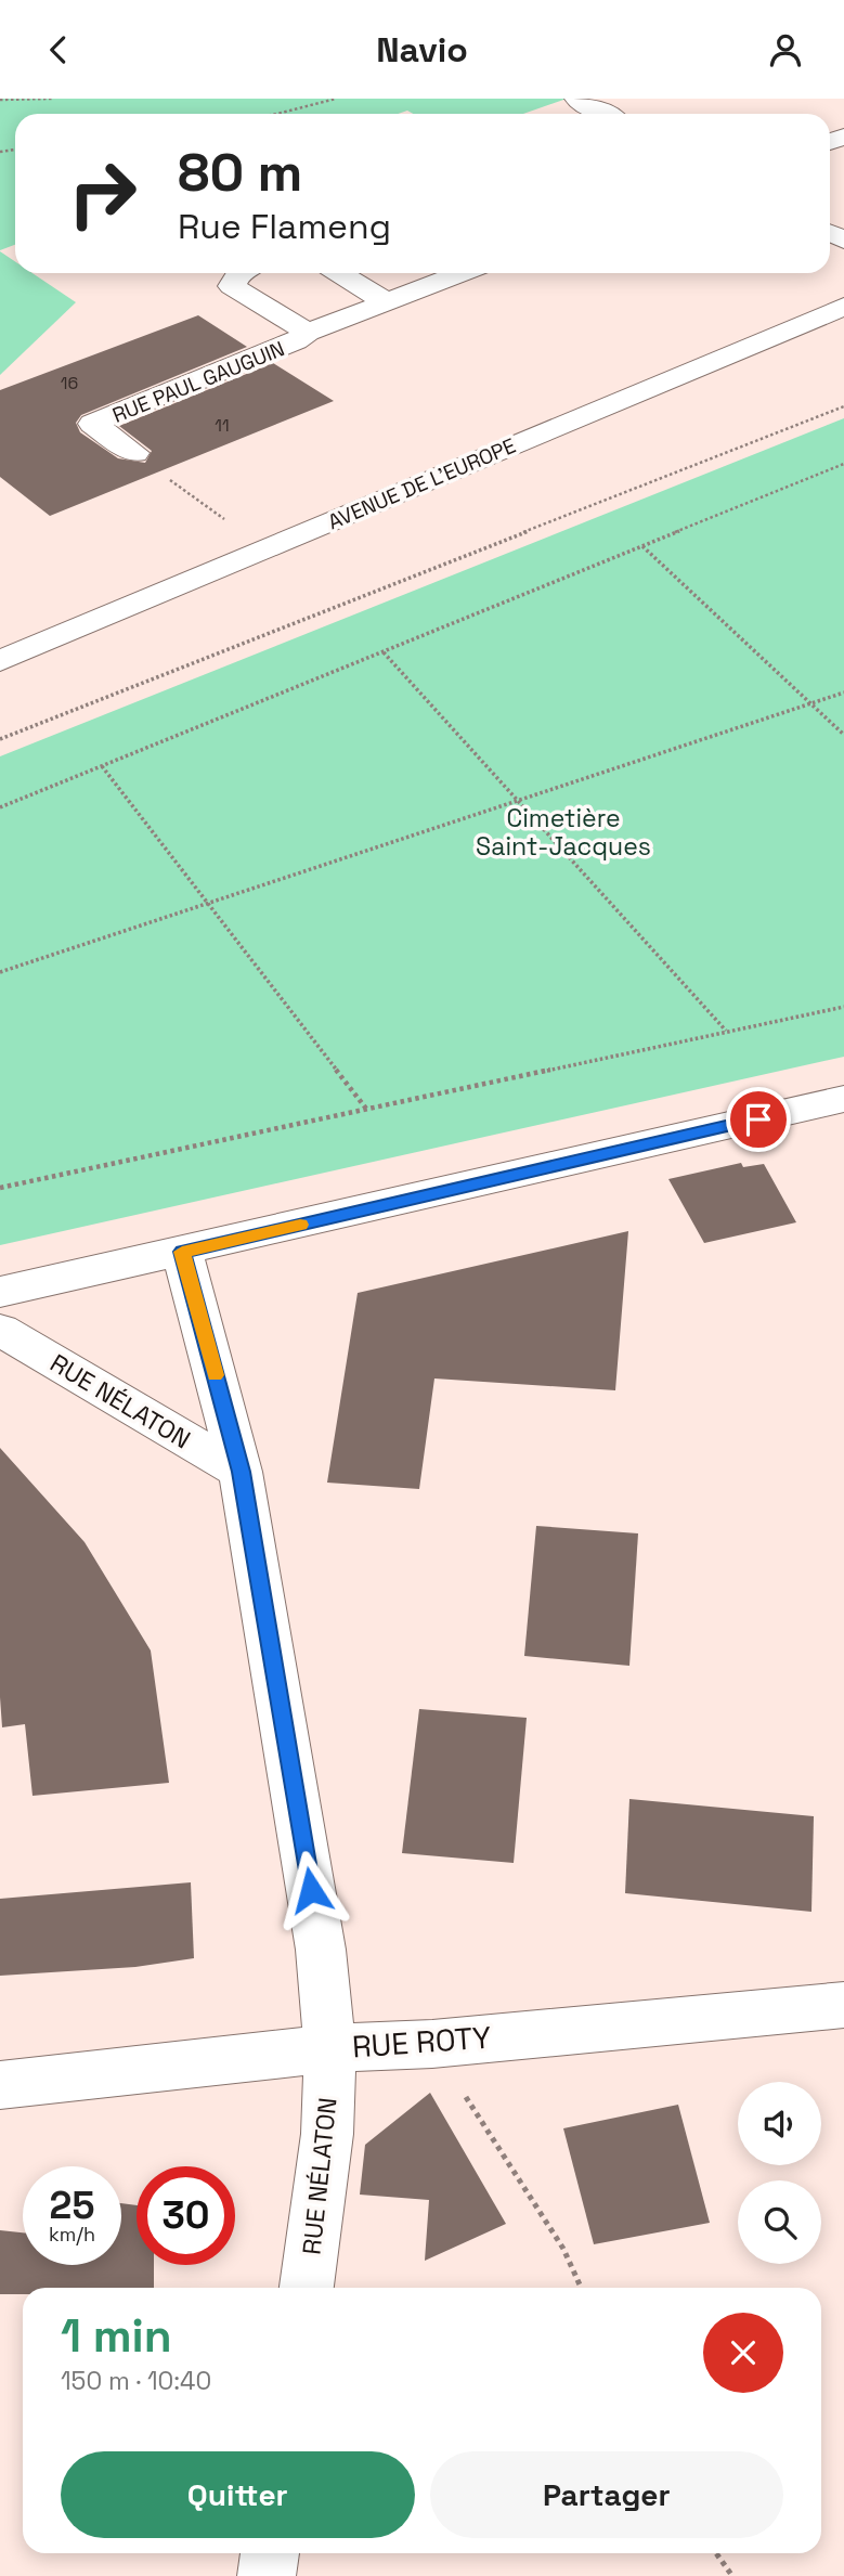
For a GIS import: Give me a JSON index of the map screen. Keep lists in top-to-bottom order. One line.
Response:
{"streets":{"street":["RUE PAUL GAUGUIN","AVENUE DE L'EUROPE","RUE NÉLATON","RUE ROTY"]},"crossings":[["RUE NÉLATON","RUE ROTY"]],"parks":["Cimetière Saint-Jacques"],"house_numbers":["16","11"],"page":{"header":"Navio","turn":["80 m","Rue Flameng"],"speed":"25 km/h","limit":"30","heading":["1 min","150 m · 10:40"],"buttons":["Quitter","Partager"]}}
